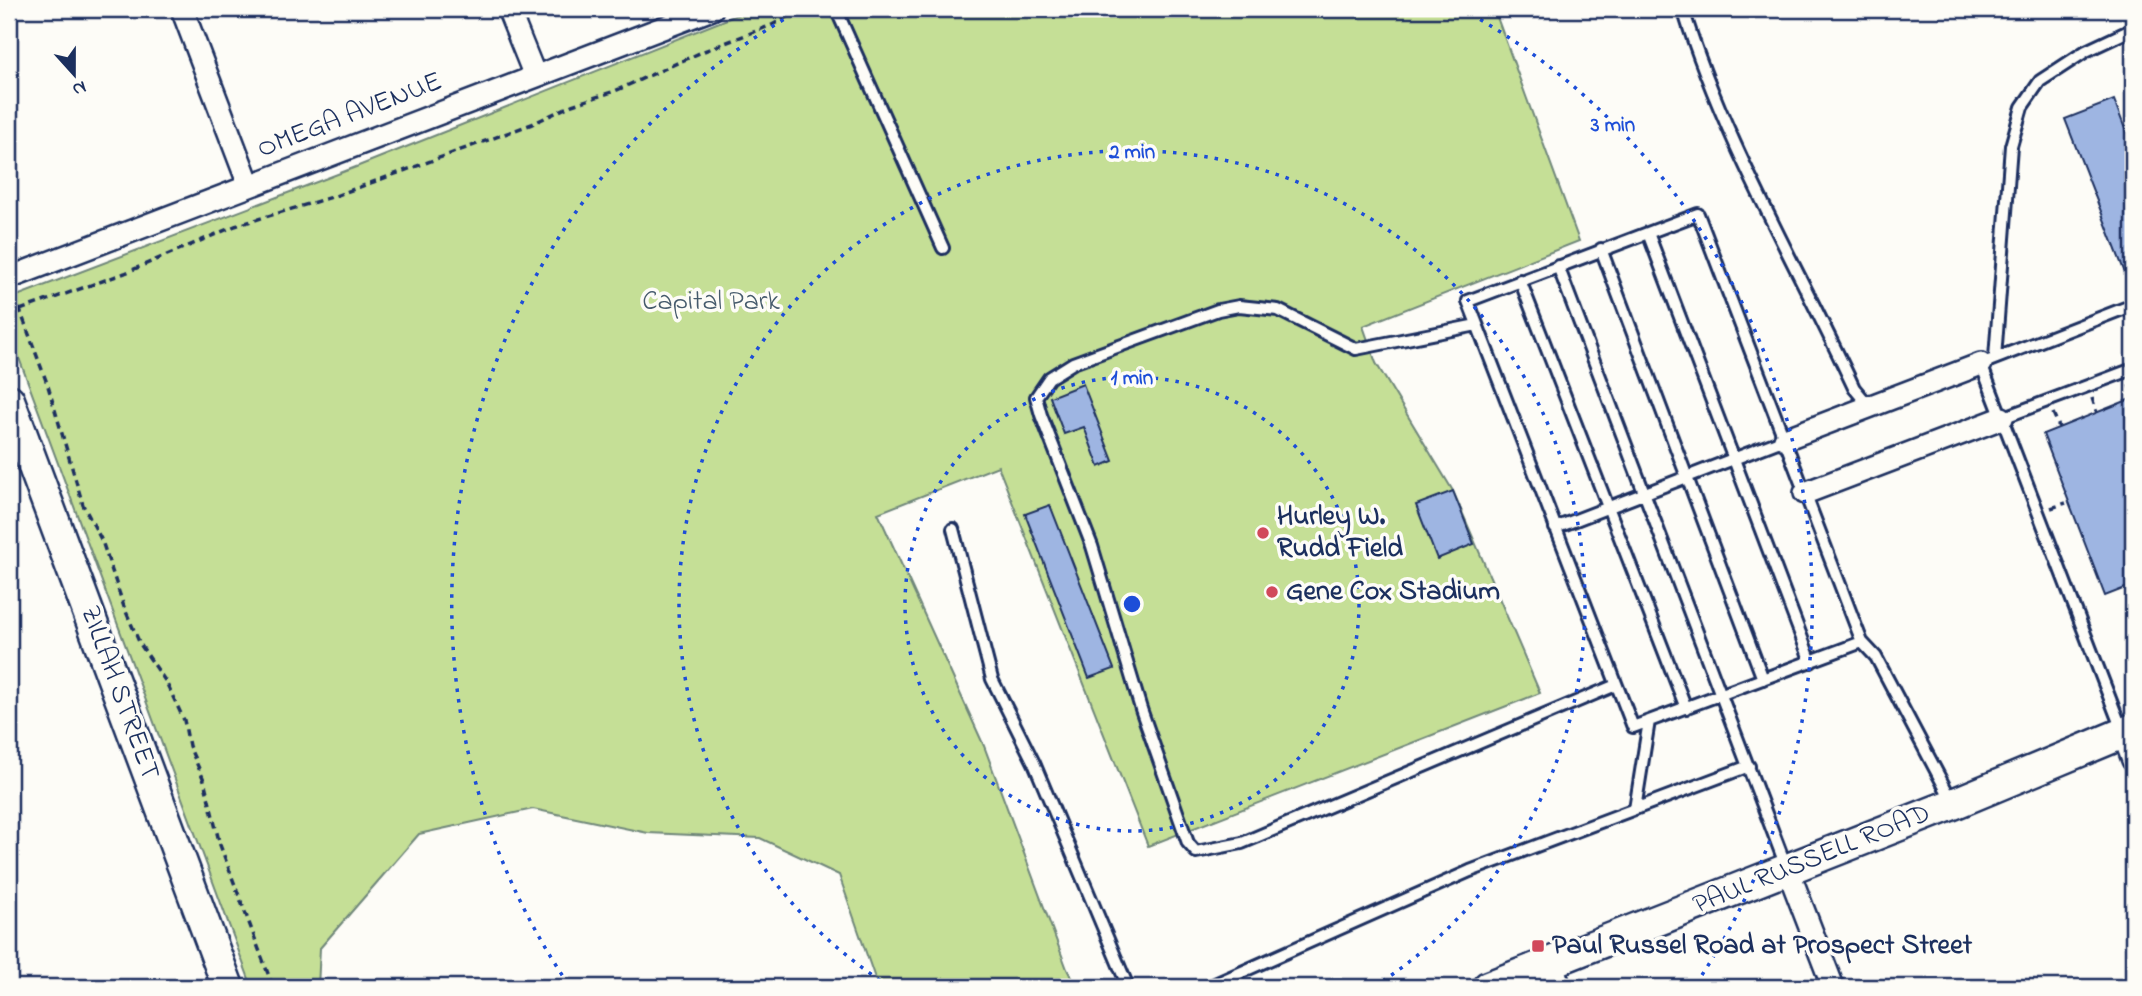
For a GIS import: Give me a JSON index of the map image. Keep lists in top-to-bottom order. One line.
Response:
{"streets":{"street":["OMEGA AVENUE","ZILLAH STREET","PAUL RUSSELL ROAD"]},"parks":["Capital Park"],"places":{"other":["Hurley W. Rudd Field","Gene Cox Stadium"],"transit":["Paul Russel Road at Prospect Street"]},"north":"bottom","rings":["3 min","2 min","1 min"]}
